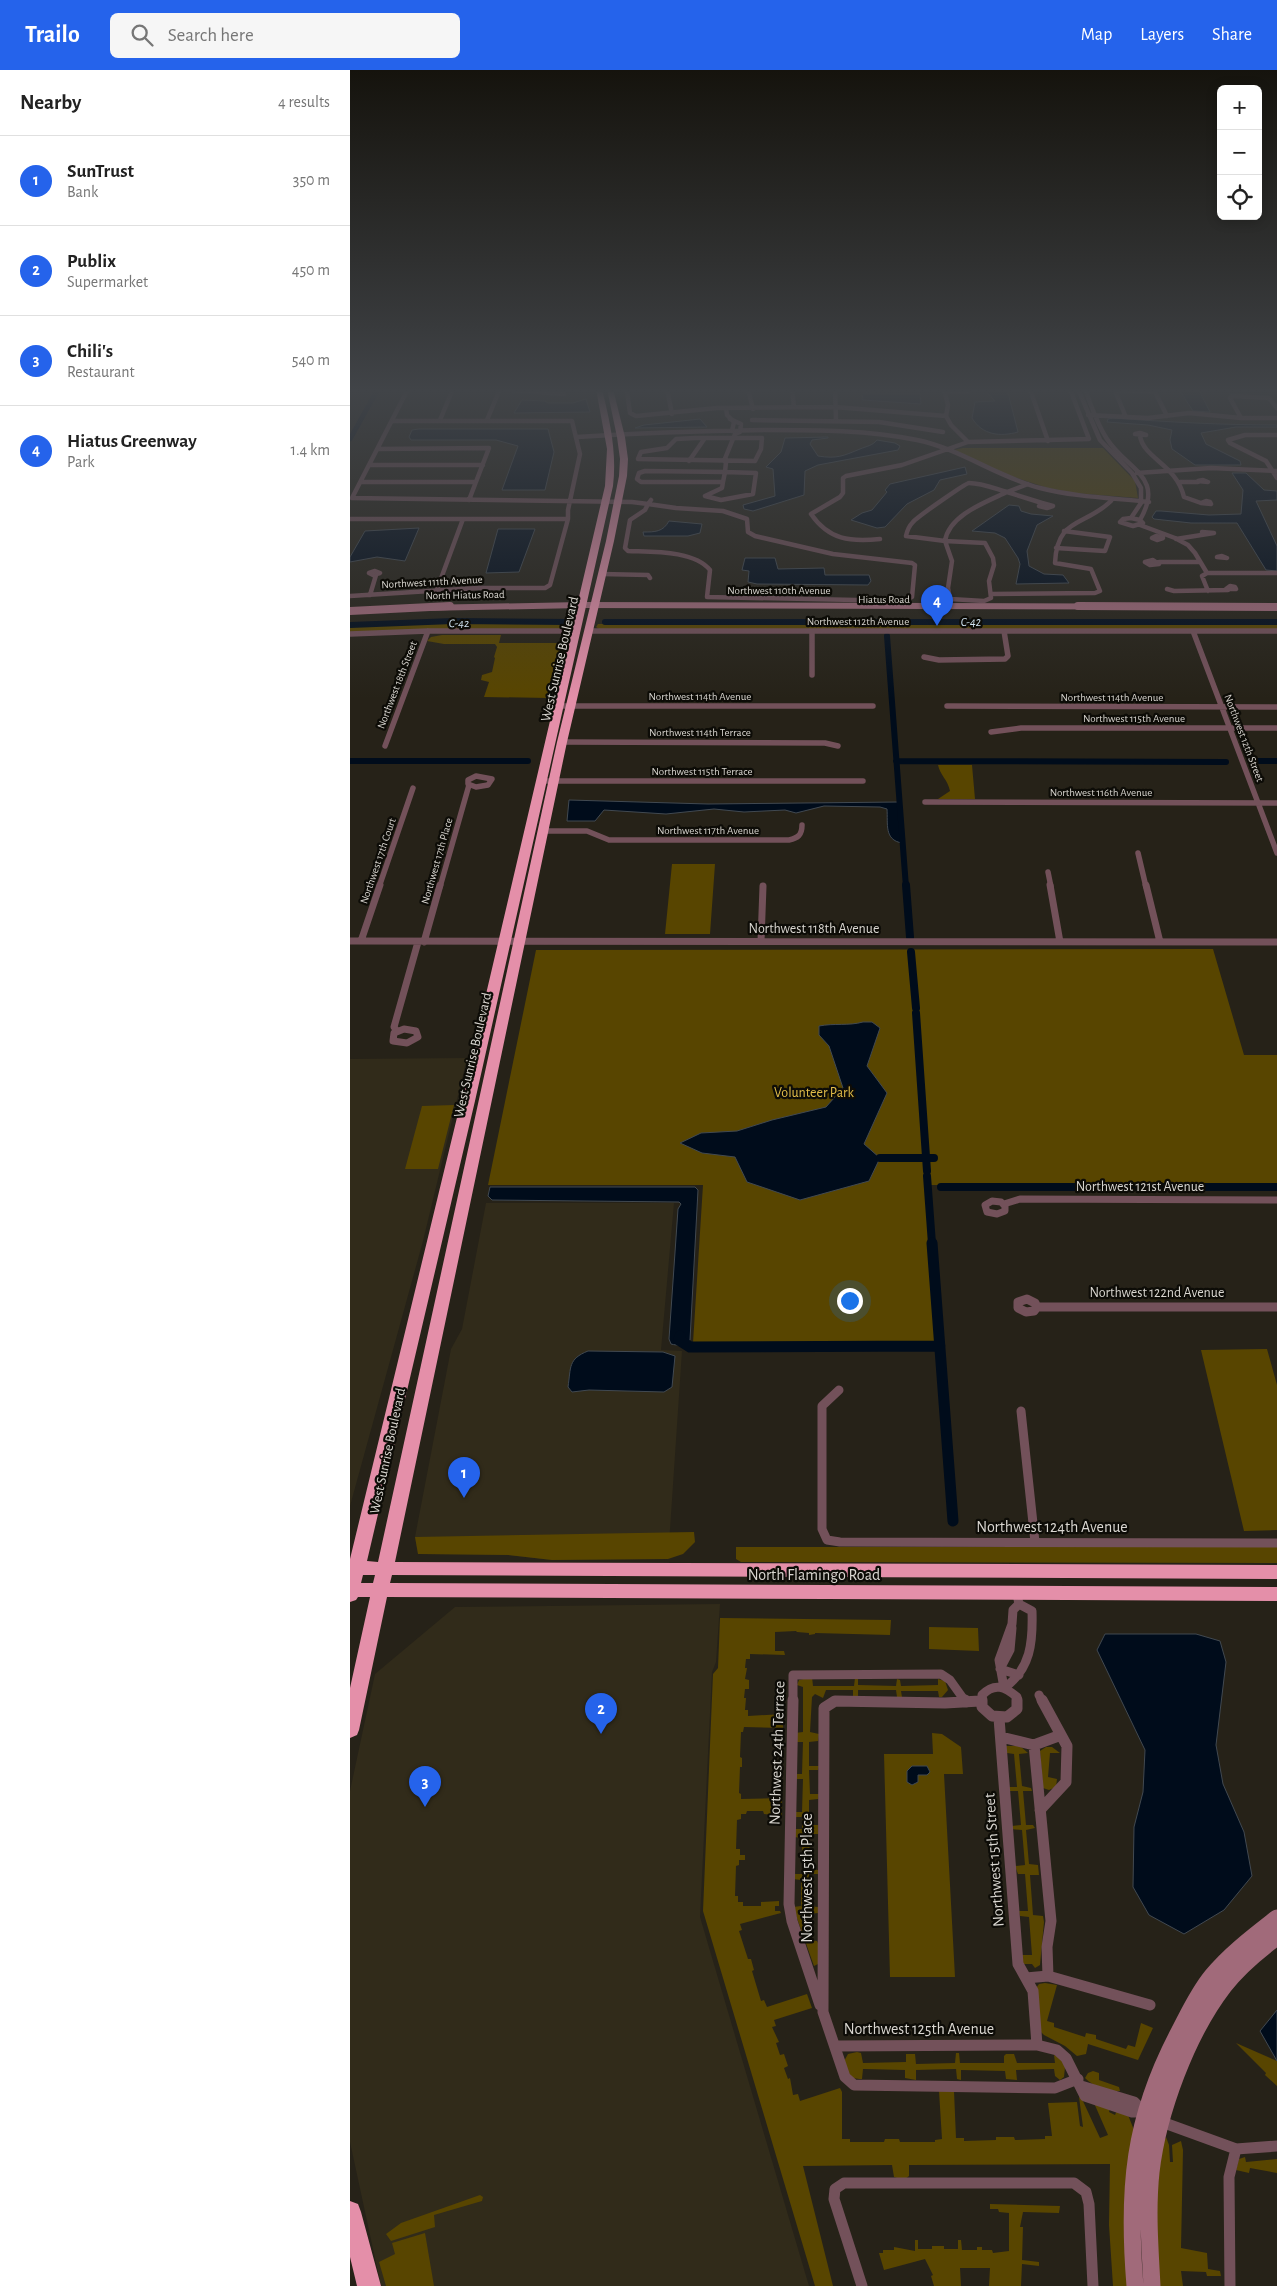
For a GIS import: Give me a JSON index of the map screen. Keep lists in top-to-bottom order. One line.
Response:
{"streets":{"highway":["West Sunrise Boulevard","North Flamingo Road"],"main road":["North Hiatus Road","Hiatus Road"],"street":["Northwest 111th Avenue","Northwest 110th Avenue","Northwest 112th Avenue","Northwest 18th Street","Northwest 114th Avenue","Northwest 115th Avenue","Northwest 114th Terrace","Northwest 12th Street","Northwest 115th Terrace","Northwest 116th Avenue","Northwest 117th Avenue","Northwest 17th Court","Northwest 17th Place","Northwest 118th Avenue","Northwest 121st Avenue","Northwest 122nd Avenue","Northwest 124th Avenue","Northwest 24th Terrace","Northwest 15th Street","Northwest 15th Place","Northwest 125th Avenue"]},"crossings":[["North Hiatus Road","Hiatus Road"],["North Hiatus Road","West Sunrise Boulevard"],["Hiatus Road","West Sunrise Boulevard"],["Northwest 112th Avenue","West Sunrise Boulevard"],["Northwest 112th Avenue","Northwest 12th Street"],["West Sunrise Boulevard","Northwest 114th Avenue"],["West Sunrise Boulevard","Northwest 114th Terrace"],["West Sunrise Boulevard","Northwest 115th Terrace"],["West Sunrise Boulevard","Northwest 117th Avenue"],["West Sunrise Boulevard","Northwest 118th Avenue"],["West Sunrise Boulevard","North Flamingo Road"],["Northwest 114th Avenue","Northwest 12th Street"],["Northwest 115th Avenue","Northwest 12th Street"],["Northwest 12th Street","Northwest 116th Avenue"],["Northwest 17th Court","Northwest 118th Avenue"],["Northwest 17th Place","Northwest 118th Avenue"],["Northwest 24th Terrace","Northwest 15th Place"],["Northwest 15th Street","Northwest 125th Avenue"],["Northwest 15th Place","Northwest 125th Avenue"]],"water":["C-42"],"parks":["Volunteer Park"],"page":{"header":"Trailo","search":"Search here","nav":["Map","Layers","Share"],"heading":["Nearby","4 results"],"map_buttons":["+","−"],"list":[{"mark":"1","name":"SunTrust","note":"Bank","value":"350 m"},{"mark":"2","name":"Publix","note":"Supermarket","value":"450 m"},{"mark":"3","name":"Chili's","note":"Restaurant","value":"540 m"},{"mark":"4","name":"Hiatus Greenway","note":"Park","value":"1.4 km"}],"pins":["4","1","2","3"]}}
